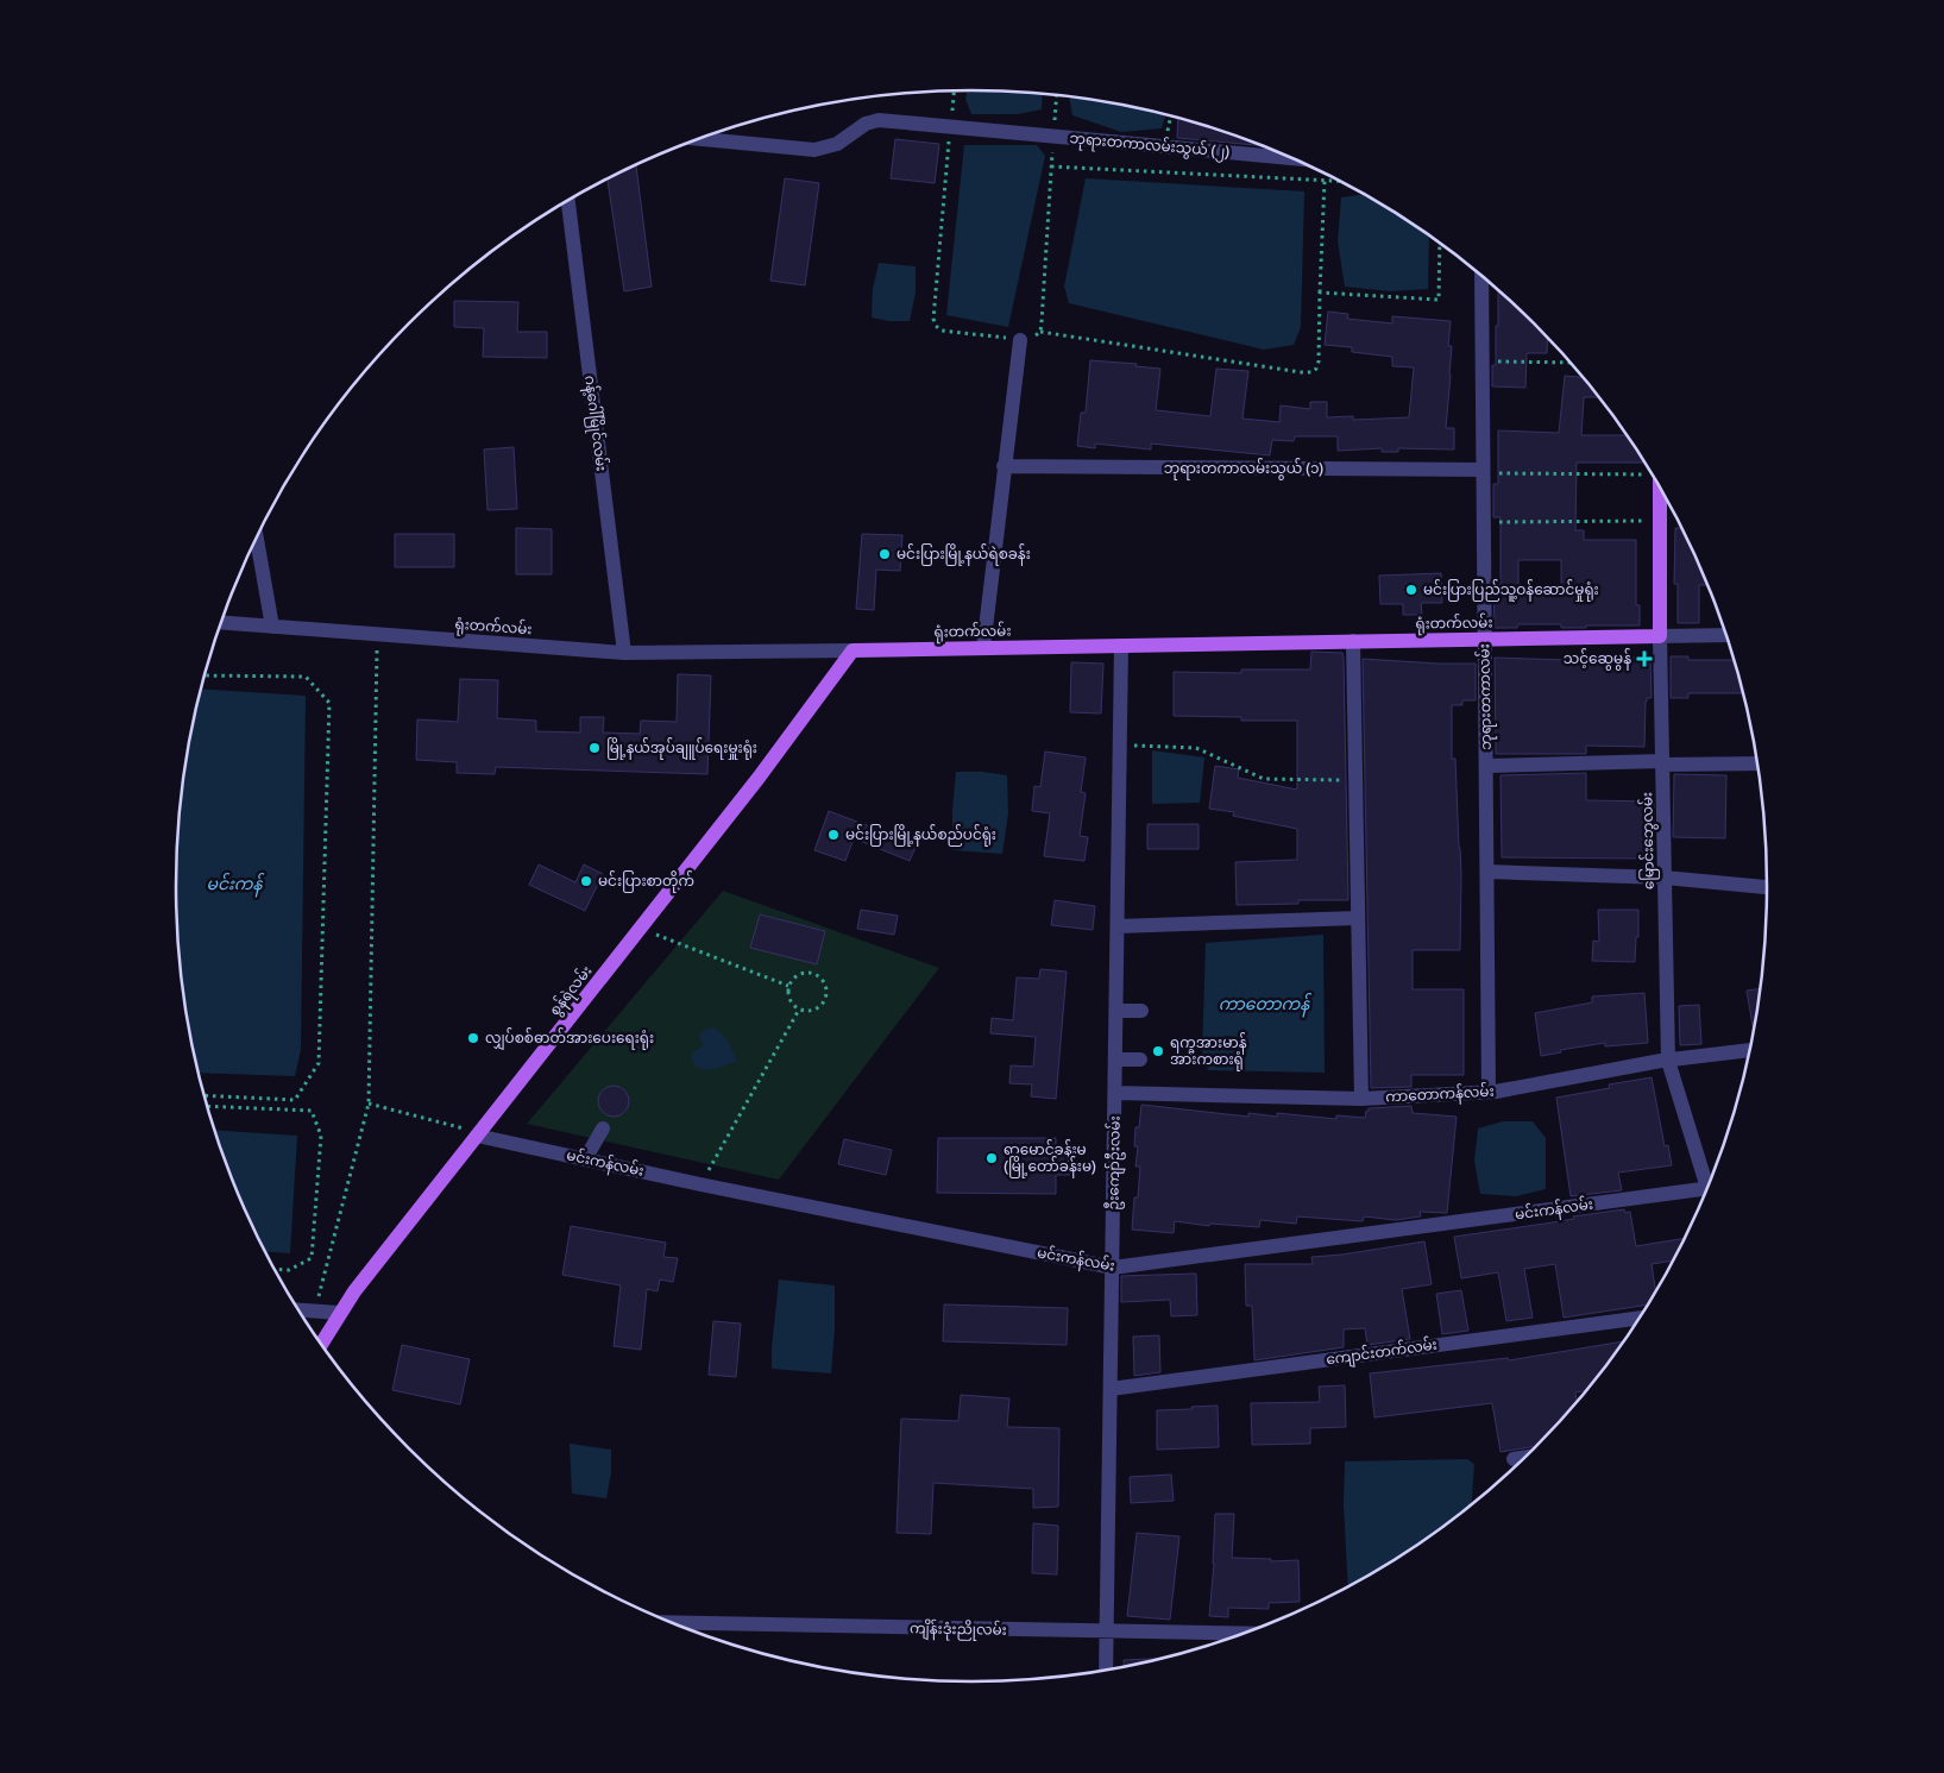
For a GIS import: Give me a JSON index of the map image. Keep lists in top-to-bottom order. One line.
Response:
{"streets":{"main road":["ရုံးတက်လမ်း","မြောင်းဘွေလမ်း","စွန်ရဲလမ်း"],"street":["ဘုရားတကာလမ်းသွယ် (၂)","ဂန့်ဂေါ်မြိုင်လမ်း","ဘုရားတကာလမ်းသွယ် (၁)","ဘုရားတကာလမ်း","ကာတောကန်လမ်း","မင်းကန်လမ်း","ဦးကျော်ဦးလမ်း","ကျောင်းတက်လမ်း","ကျိန်းဒုံးညိုလမ်း"]},"crossings":[["ဂန့်ဂေါ်မြိုင်လမ်း","ရုံးတက်လမ်း"],["ဘုရားတကာလမ်းသွယ် (၁)","ဘုရားတကာလမ်း"],["ရုံးတက်လမ်း","ဘုရားတကာလမ်း"],["ရုံးတက်လမ်း","မြောင်းဘွေလမ်း"],["ရုံးတက်လမ်း","စွန်ရဲလမ်း"],["ရုံးတက်လမ်း","ဦးကျော်ဦးလမ်း"],["ဘုရားတကာလမ်း","ကာတောကန်လမ်း"],["မြောင်းဘွေလမ်း","ကာတောကန်လမ်း"],["စွန်ရဲလမ်း","မင်းကန်လမ်း"],["ကာတောကန်လမ်း","ဦးကျော်ဦးလမ်း"],["မင်းကန်လမ်း","ဦးကျော်ဦးလမ်း"],["ဦးကျော်ဦးလမ်း","ကျောင်းတက်လမ်း"],["ဦးကျော်ဦးလမ်း","ကျိန်းဒုံးညိုလမ်း"]],"water":["မင်းကန်","ကာတောကန်"],"places":{"other":["မင်းပြားမြို့နယ်ရဲစခန်း","မင်းပြားပြည်သူ့ဝန်ဆောင်မှုရုံး","မြို့နယ်အုပ်ချူပ်ရေးမှူးရုံး","မင်းပြားမြို့နယ်စည်ပင်ရုံး","မင်းပြားစာတိုက်","လျှပ်စစ်ဓာတ်အားပေးရေးရုံး","ရက္ခအားမာန် အားကစားရုံ","ရာမောင်ခန်းမ (မြို့တော်ခန်းမ)"],"health":["သင့်ဆွေမွန်"]}}
